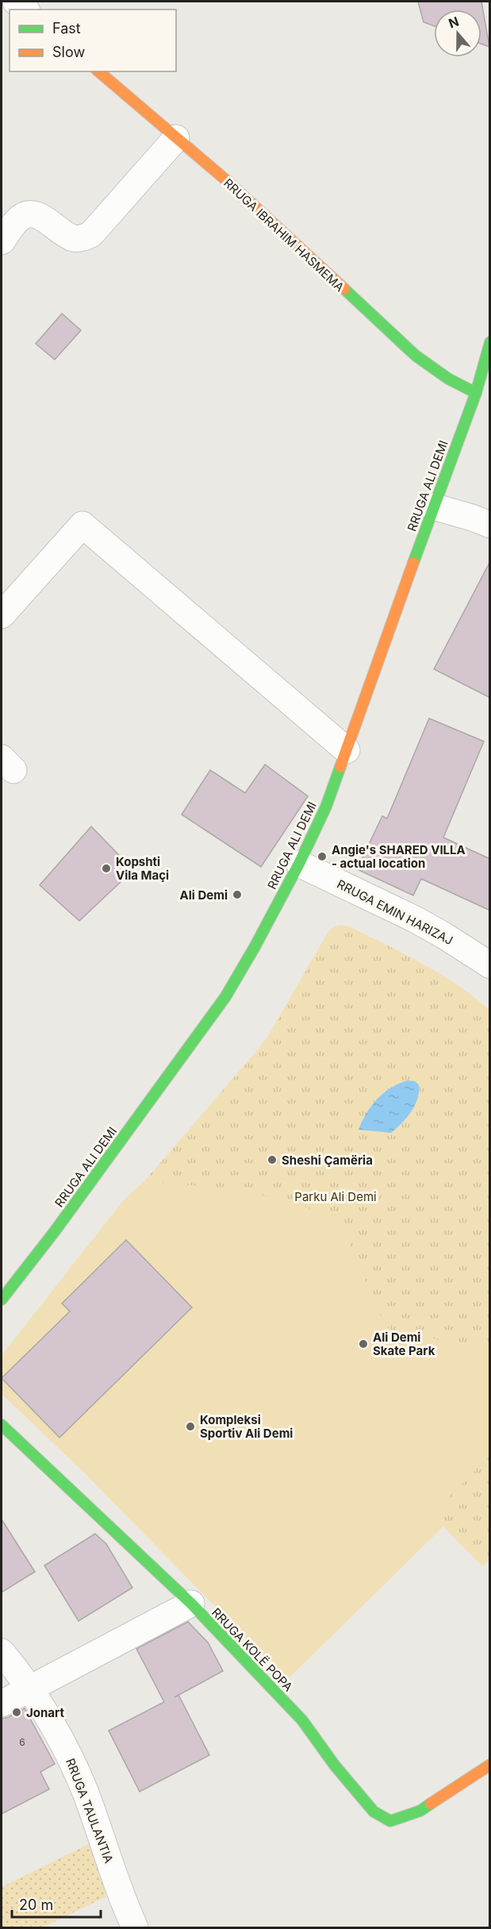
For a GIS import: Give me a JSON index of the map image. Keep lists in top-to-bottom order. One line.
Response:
{"streets":{"street":["RRUGA IBRAHIM HASMEMA","RRUGA ALI DEMI","RRUGA EMIN HARIZAJ","RRUGA KOLË POPA","RRUGA TAULANTIA"]},"crossings":[["RRUGA IBRAHIM HASMEMA","RRUGA ALI DEMI"],["RRUGA ALI DEMI","RRUGA EMIN HARIZAJ"]],"parks":["Parku Ali Demi"],"places":["Angie's SHARED VILLA - actual location","Kopshti Vila Maçi","Ali Demi","Sheshi Çamëria","Ali Demi Skate Park","Kompleksi Sportiv Ali Demi","Jonart"],"house_numbers":["6"],"legend":["Fast","Slow"],"scale_bar":"20 m","north":"top"}
